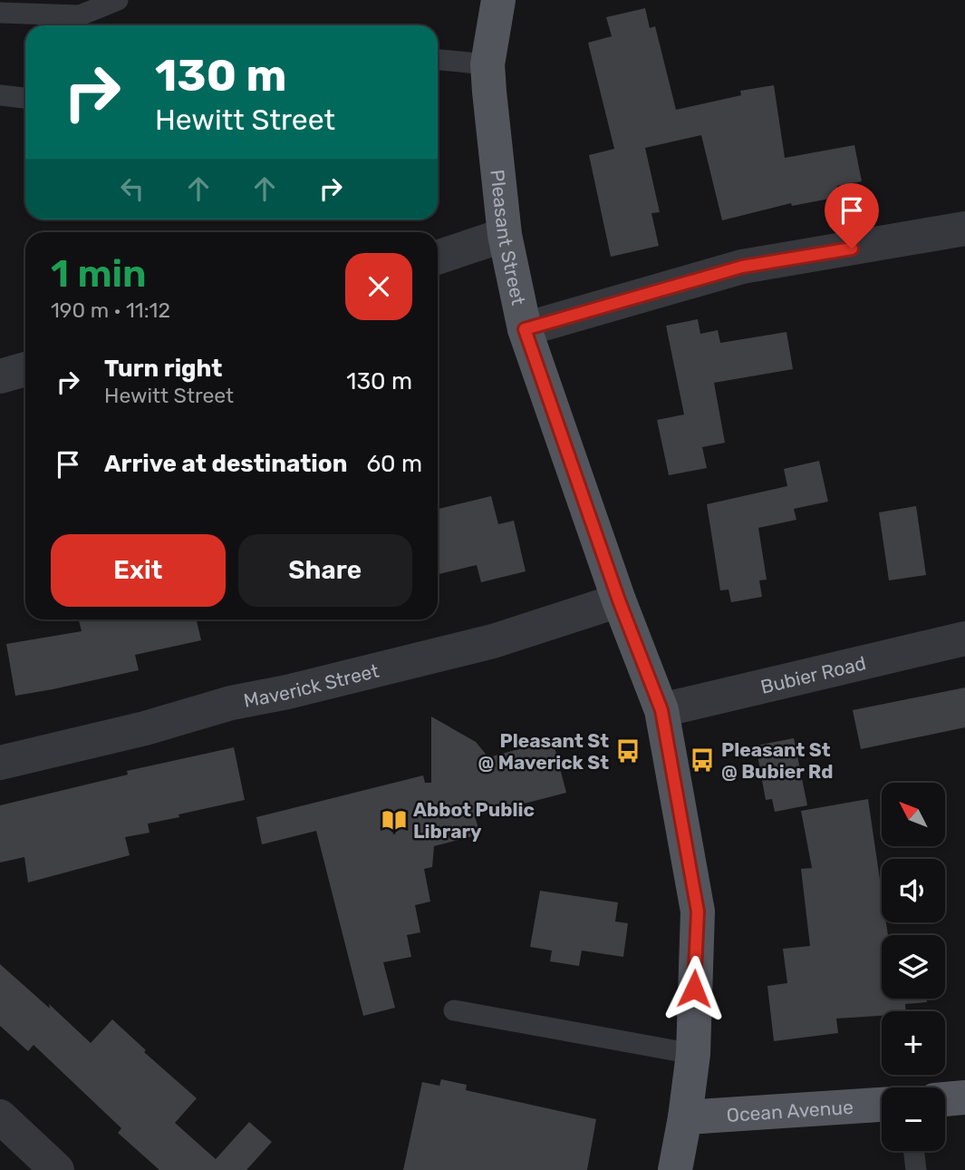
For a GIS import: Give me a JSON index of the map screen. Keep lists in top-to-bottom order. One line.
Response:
{"streets":{"main road":["Pleasant Street","Ocean Avenue"],"street":["Bubier Road","Maverick Street"]},"crossings":[["Pleasant Street","Bubier Road"],["Pleasant Street","Maverick Street"],["Pleasant Street","Ocean Avenue"]],"places":{"bus stop":["Pleasant St @ Maverick St","Pleasant St @ Bubier Rd"],"library":["Abbot Public Library"]},"north":"top left","page":{"turn":["130 m","Hewitt Street"],"heading":["1 min","190 m · 11:12"],"list":[{"name":"Turn right","note":"Hewitt Street","value":"130 m"},{"name":"Arrive at destination","value":"60 m"}],"buttons":["Exit","Share"],"map_buttons":["+","−"]}}
